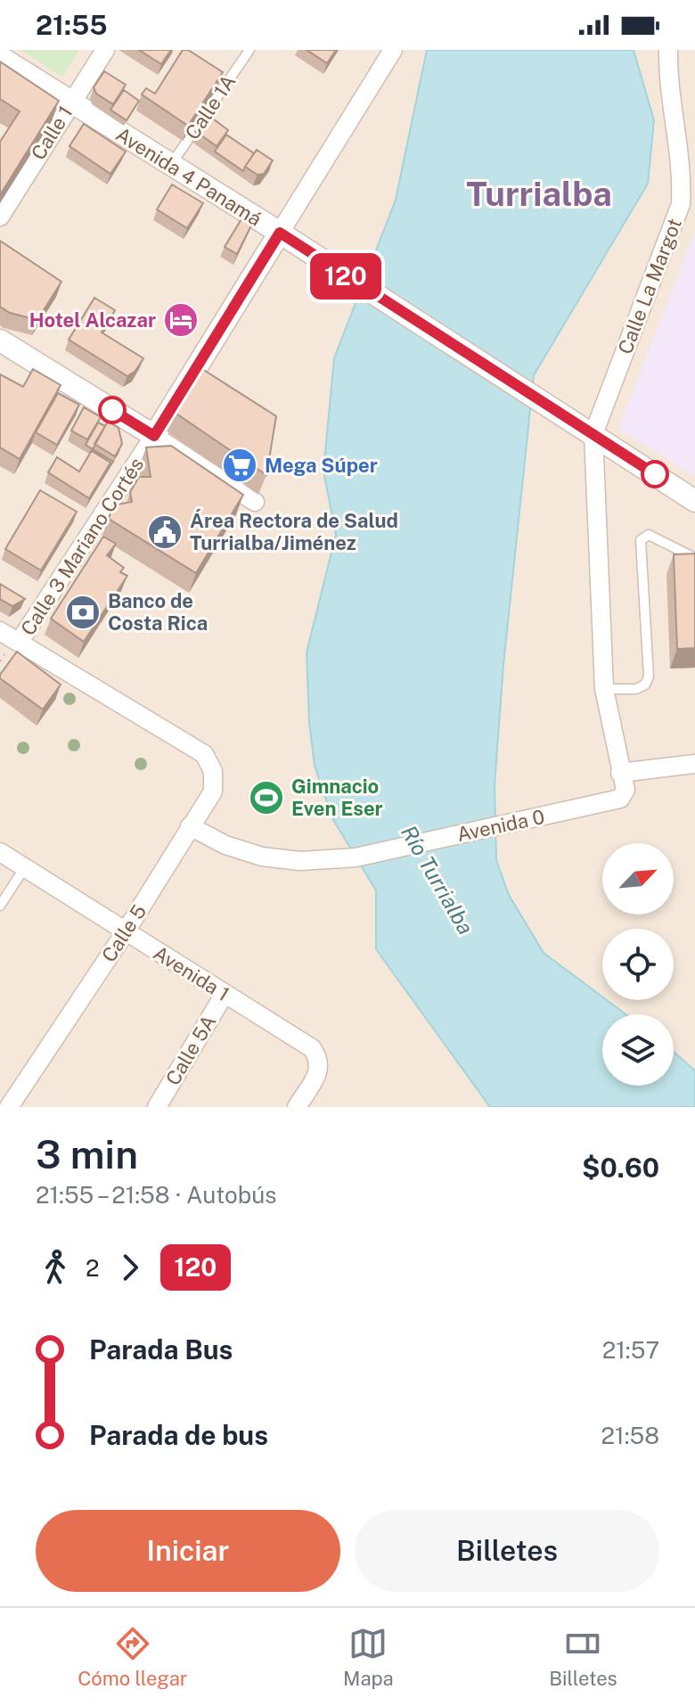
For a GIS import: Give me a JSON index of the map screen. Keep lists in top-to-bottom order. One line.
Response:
{"streets":{"street":["Calle 1","Avenida 4 Panamá","Calle La Margot","Calle 3 Mariano Cortés","Avenida 0","Calle 5","Avenida 1","Calle 5A"],"lane":["Calle 1A"]},"crossings":[["Calle 1A","Avenida 4 Panamá"],["Calle 1","Avenida 4 Panamá"],["Avenida 4 Panamá","Calle La Margot"],["Avenida 4 Panamá","Calle 3 Mariano Cortés"],["Calle 3 Mariano Cortés","Calle 5"],["Avenida 0","Calle 5"],["Calle 5","Avenida 1"],["Avenida 1","Calle 5A"]],"districts":["Turrialba"],"water":["Río Turrialba"],"places":{"hotel":["Hotel Alcazar"],"supermarket":["Mega Súper"],"public building":["Área Rectora de Salud Turrialba/Jiménez"],"bank":["Banco de Costa Rica"],"sports":["Gimnacio Even Eser"]},"lines":["bus line 120"],"north":"top right","page":{"status":"21:55","on_map":"120","heading":["3 min","21:55 – 21:58 · Autobús","$0.60"],"legs":["2","120"],"list":[{"name":"Parada Bus","value":"21:57"},{"name":"Parada de bus","value":"21:58"}],"buttons":["Iniciar","Billetes"],"tabs":["Cómo llegar","Mapa","Billetes"]}}
